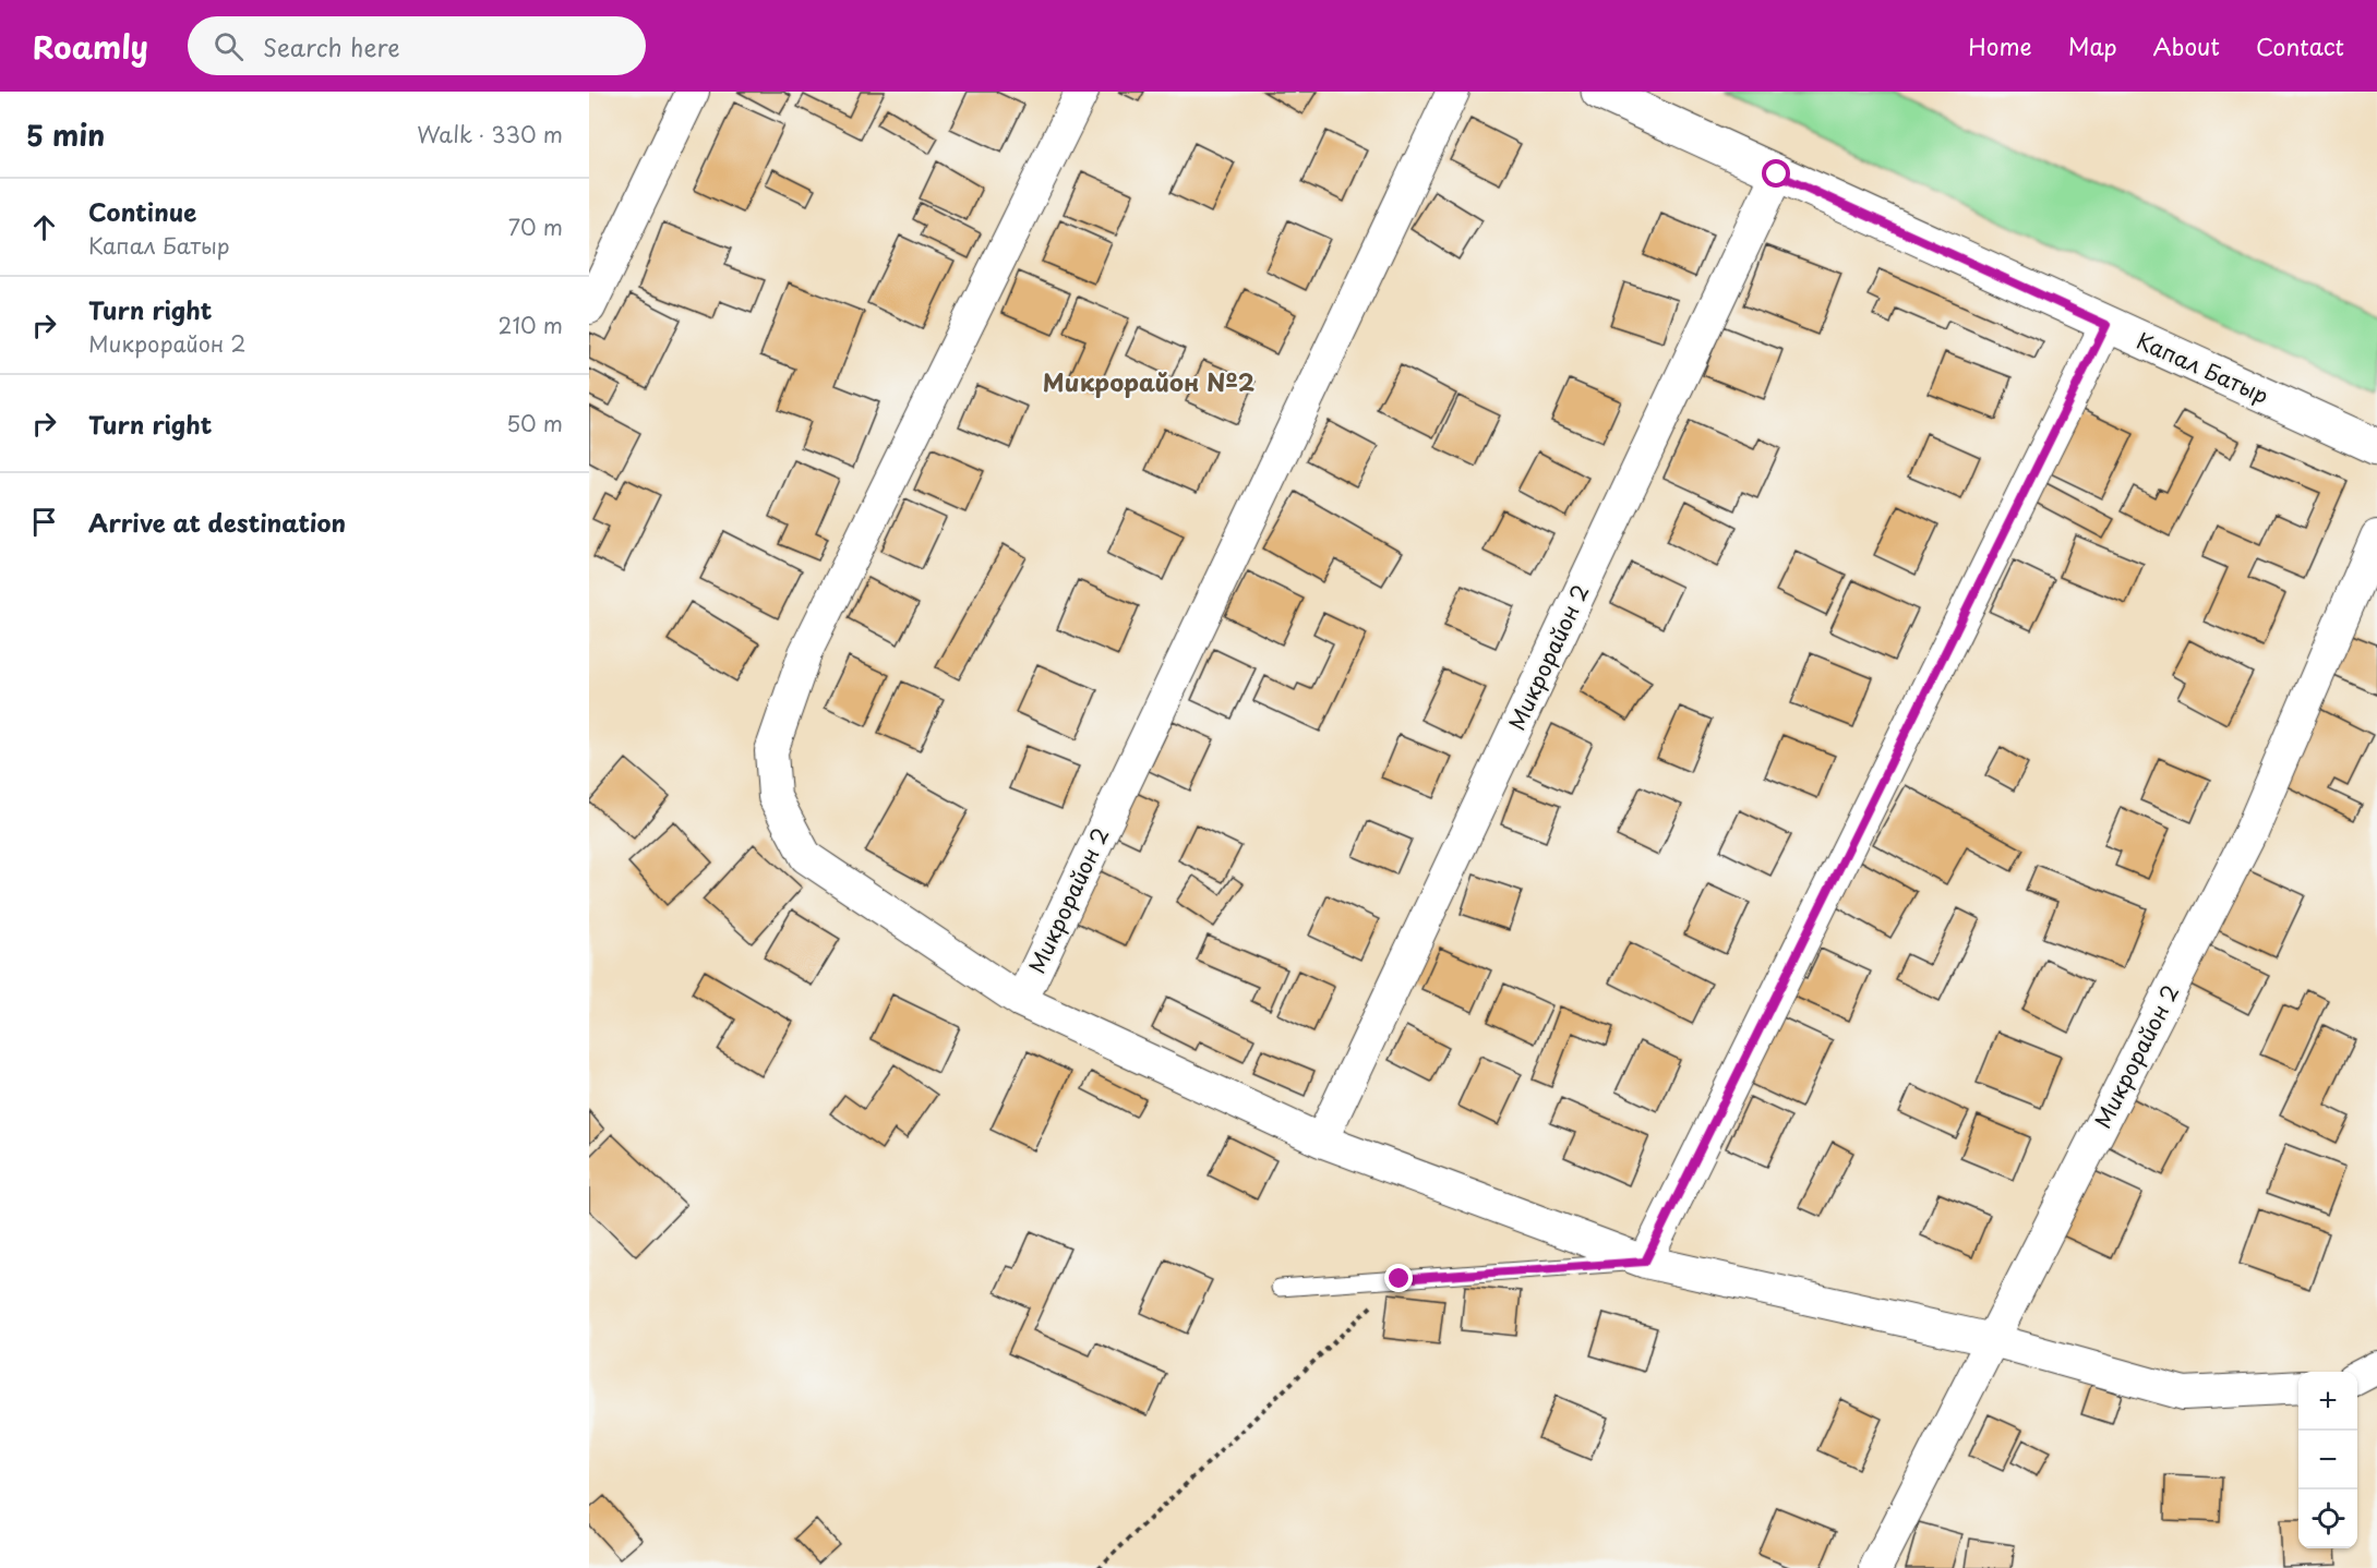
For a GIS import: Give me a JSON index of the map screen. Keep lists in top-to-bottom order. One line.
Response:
{"streets":{"main road":["Капал Батыр"],"street":["Микрорайон 2"]},"crossings":[["Капал Батыр","Микрорайон 2"]],"districts":["Микрорайон №2"],"page":{"header":"Roamly","search":"Search here","nav":["Home","Map","About","Contact"],"heading":["5 min","Walk · 330 m"],"list":[["Continue","Капал Батыр","70 m"],["Turn right","Микрорайон 2","210 m"],["Turn right","50 m"],"Arrive at destination"],"map_buttons":["+","−"]}}
